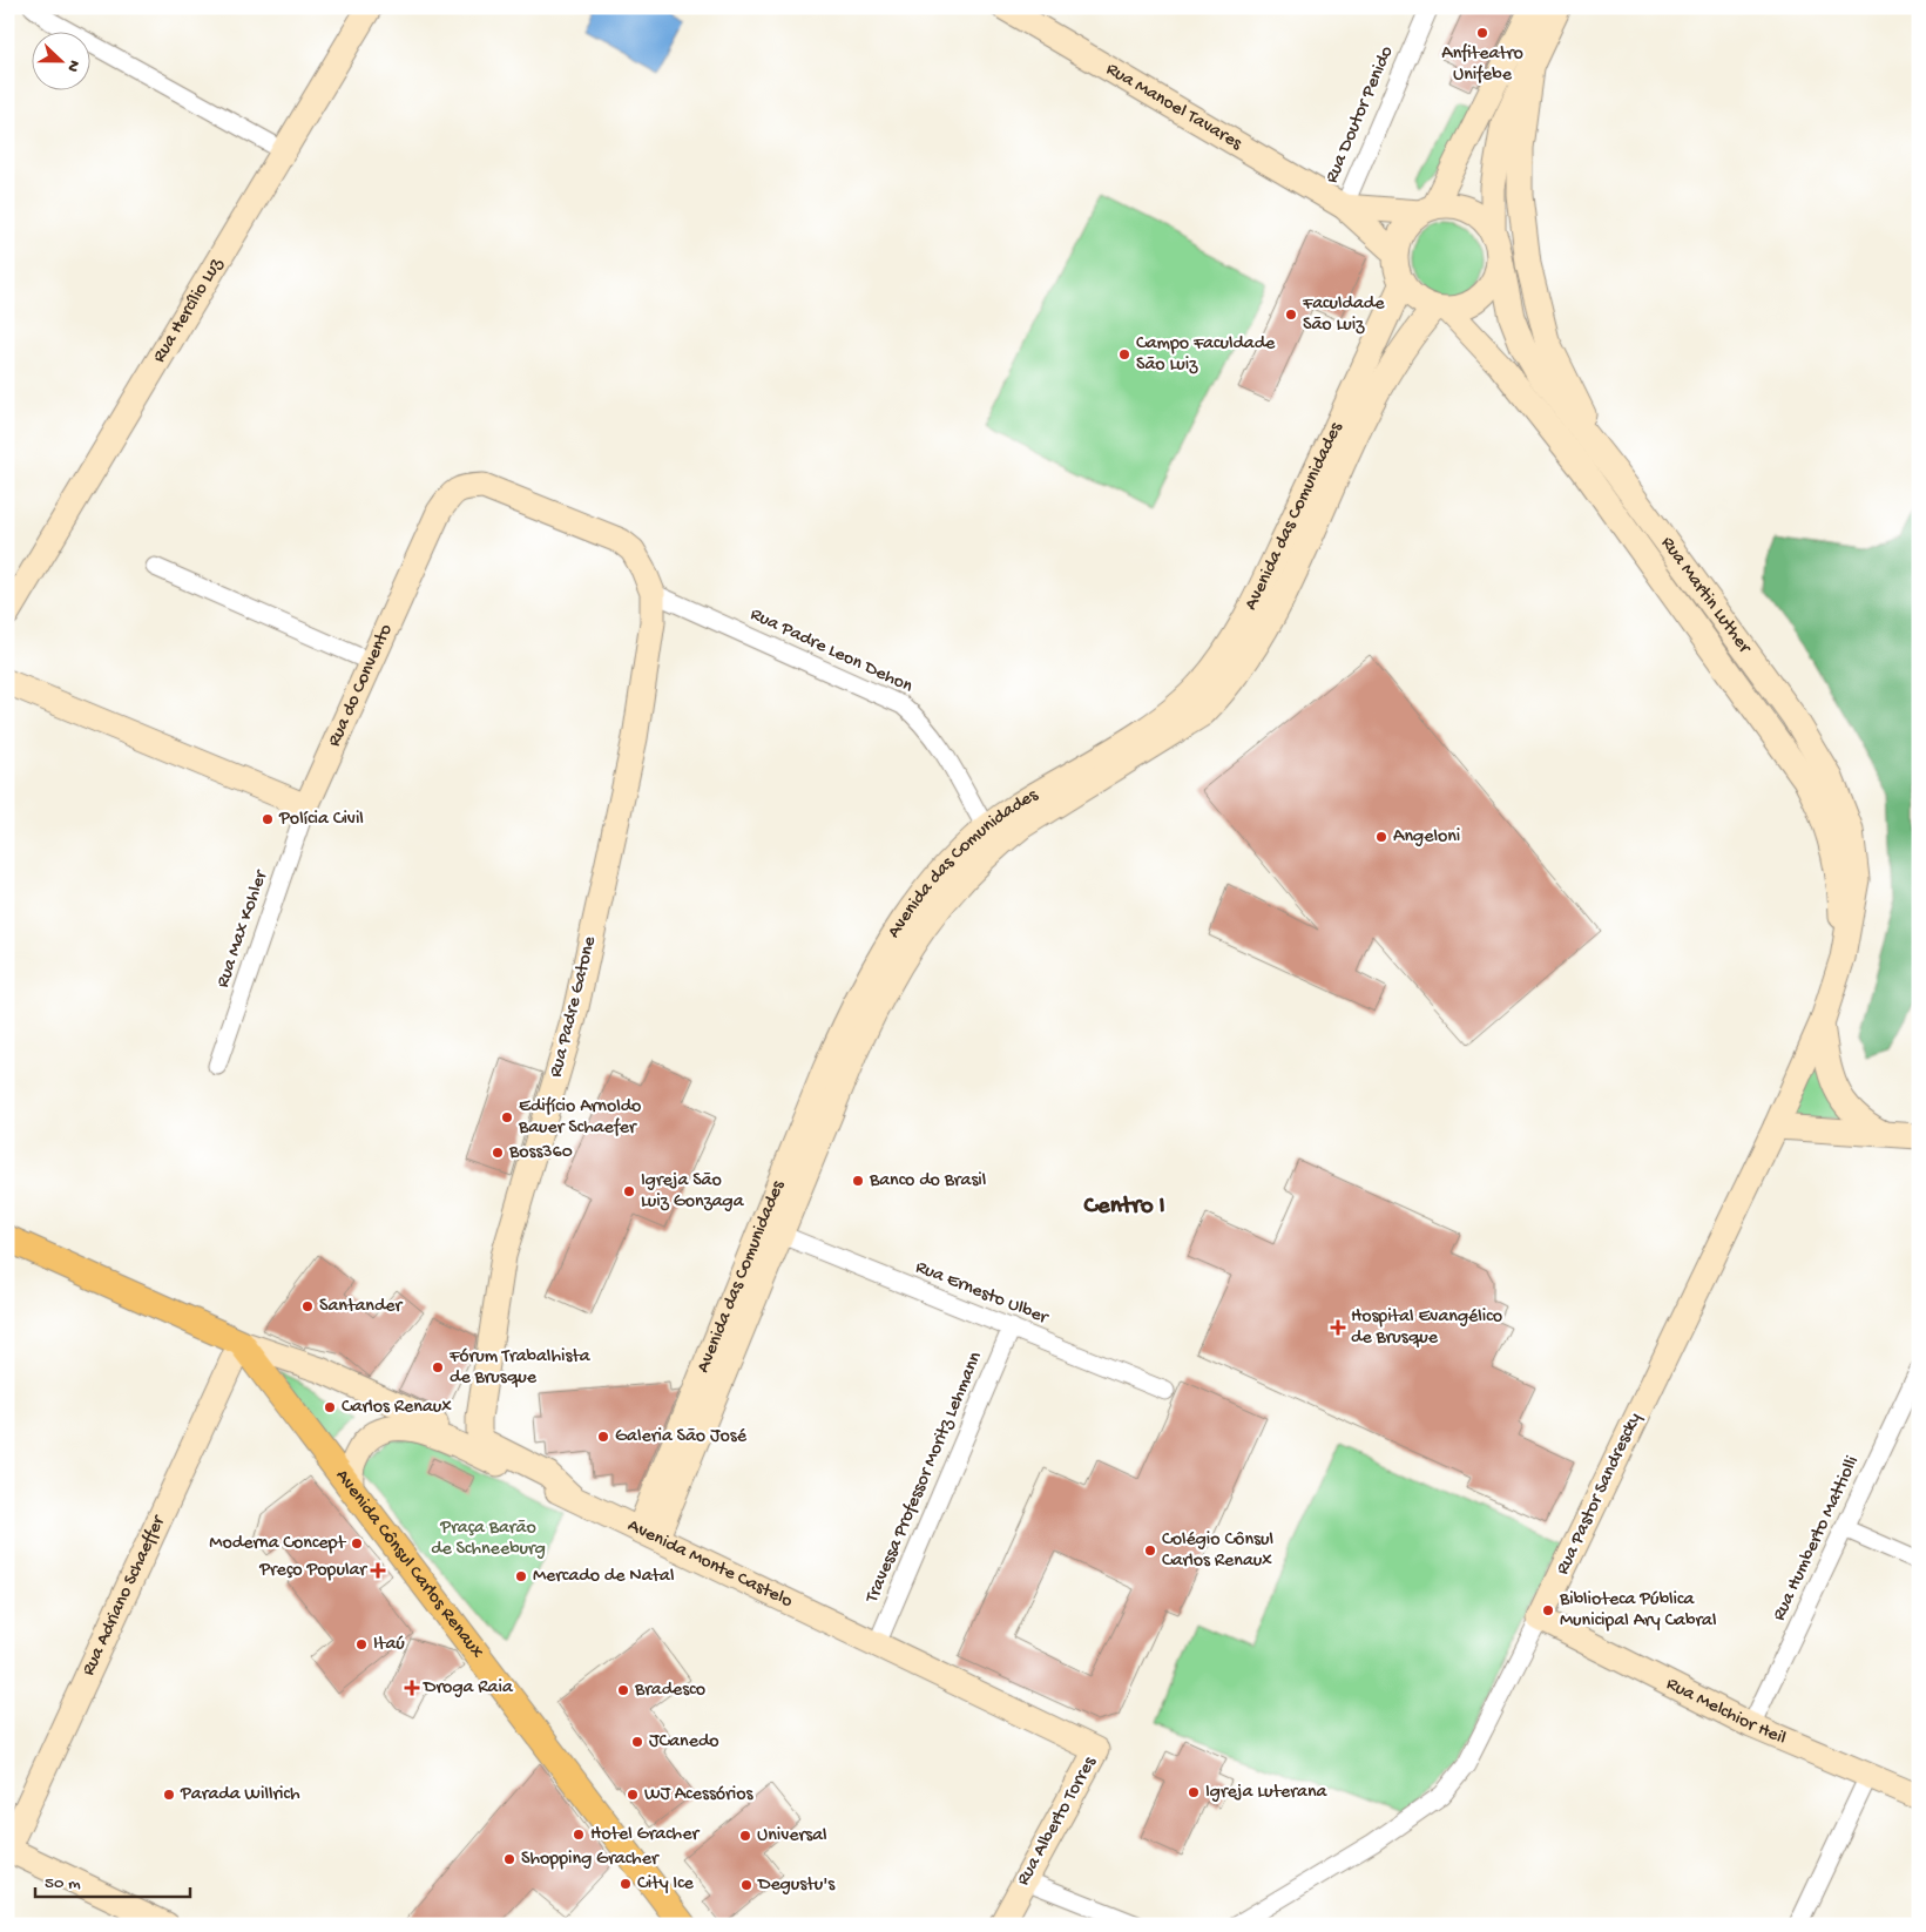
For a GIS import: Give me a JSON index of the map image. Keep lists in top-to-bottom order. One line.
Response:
{"streets":{"main road":["Rua Manoel Tavares","Rua Hercílio Luz","Avenida das Comunidades","Rua Martin Luther","Rua do Convento","Rua Padre Gatone","Rua Pastor Sandrescky","Avenida Cônsul Carlos Renaux","Avenida Monte Castelo","Rua Adriano Schaeffer","Rua Melchior Heil","Rua Alberto Torres"],"street":["Rua Doutor Penido","Rua Padre Leon Dehon","Rua Max Kohler","Rua Ernesto Ulber","Travessa Professor Moritz Lehmann","Rua Humberto Mattiolli"]},"crossings":[["Rua Manoel Tavares","Rua Doutor Penido"],["Rua Manoel Tavares","Avenida das Comunidades"],["Rua Manoel Tavares","Rua Martin Luther"],["Avenida das Comunidades","Rua Martin Luther"],["Avenida das Comunidades","Rua Padre Leon Dehon"],["Avenida das Comunidades","Rua Ernesto Ulber"],["Avenida das Comunidades","Avenida Monte Castelo"],["Rua Martin Luther","Rua Pastor Sandrescky"],["Rua Padre Leon Dehon","Rua do Convento"],["Rua Padre Leon Dehon","Rua Padre Gatone"],["Rua do Convento","Rua Max Kohler"],["Rua do Convento","Rua Padre Gatone"],["Rua Ernesto Ulber","Travessa Professor Moritz Lehmann"],["Travessa Professor Moritz Lehmann","Avenida Monte Castelo"],["Rua Pastor Sandrescky","Rua Melchior Heil"],["Rua Humberto Mattiolli","Rua Melchior Heil"],["Avenida Cônsul Carlos Renaux","Avenida Monte Castelo"],["Avenida Cônsul Carlos Renaux","Rua Adriano Schaeffer"],["Avenida Monte Castelo","Rua Alberto Torres"]],"districts":["Centro I"],"parks":["Praça Barão de Schneeburg"],"places":{"other":["Anfiteatro Unifebe","Faculdade São Luiz","Campo Faculdade São Luiz","Polícia Civil","Angeloni","Edifício Arnoldo Bauer Schaefer","Boss360","Banco do Brasil","Igreja São Luiz Gonzaga","Santander","Fórum Trabalhista de Brusque","Carlos Renaux","Galeria São José","Moderna Concept","Colégio Cônsul Carlos Renaux","Mercado de Natal","Biblioteca Pública Municipal Ary Cabral","Itaú","Bradesco","JCanedo","Igreja Luterana","Parada Willrich","WJ Acessórios","Hotel Gracher","Universal","Shopping Gracher","City Ice","Degustu's"],"health":["Hospital Evangélico de Brusque","Preço Popular","Droga Raia"]},"scale_bar":"50 m","north":"right"}
